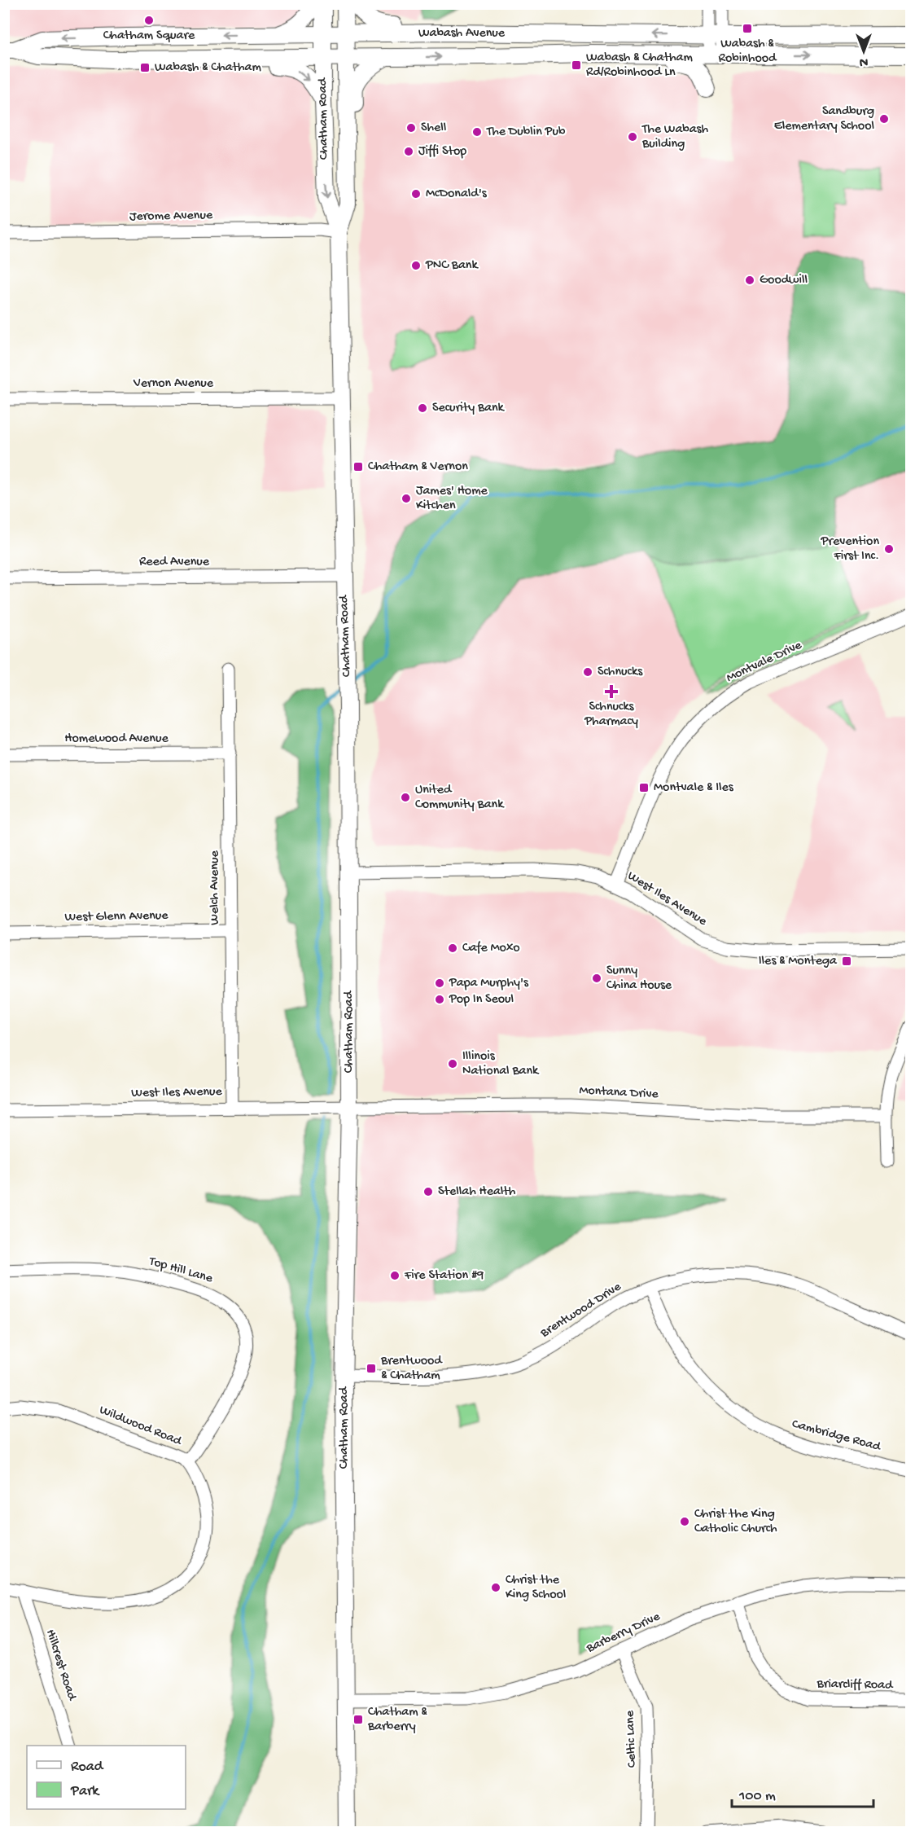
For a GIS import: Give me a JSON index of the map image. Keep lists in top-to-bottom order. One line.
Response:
{"streets":{"main road":["Wabash Avenue","Chatham Road"],"street":["Jerome Avenue","Vernon Avenue","Reed Avenue","Montvale Drive","Homewood Avenue","Welch Avenue","West Iles Avenue","West Glenn Avenue","Montana Drive","Top Hill Lane","Brentwood Drive","Wildwood Road","Cambridge Road","Barberry Drive","Hillcrest Road","Briarcliff Road","Celtic Lane"]},"crossings":[["Wabash Avenue","Chatham Road"],["Chatham Road","Jerome Avenue"],["Chatham Road","Vernon Avenue"],["Chatham Road","Reed Avenue"],["Chatham Road","West Iles Avenue"],["Chatham Road","Montana Drive"],["Chatham Road","Brentwood Drive"],["Chatham Road","Barberry Drive"],["Montvale Drive","West Iles Avenue"],["Homewood Avenue","Welch Avenue"],["Welch Avenue","West Iles Avenue"],["Welch Avenue","West Glenn Avenue"],["West Iles Avenue","Montana Drive"],["Top Hill Lane","Wildwood Road"],["Brentwood Drive","Cambridge Road"],["Wildwood Road","Hillcrest Road"],["Barberry Drive","Briarcliff Road"],["Barberry Drive","Celtic Lane"]],"places":{"other":["Chatham Square","Sandburg Elementary School","Shell","The Dublin Pub","The Wabash Building","Jiffi Stop","McDonald's","PNC Bank","Goodwill","Security Bank","James' Home Kitchen","Prevention First Inc.","Schnucks","United Community Bank","Cafe Moxo","Sunny China House","Papa Murphy's","Pop In Seoul","Illinois National Bank","Stellah Health","Fire Station #9","Christ the King Catholic Church","Christ the King School"],"transit":["Wabash & Robinhood","Wabash & Chatham Rd/Robinhood Ln","Wabash & Chatham","Chatham & Vernon","Montvale & Iles","Iles & Montega","Brentwood & Chatham","Chatham & Barberry"],"health":["Schnucks Pharmacy"]},"legend":["Road","Park"],"scale_bar":"100 m","north":"bottom"}
